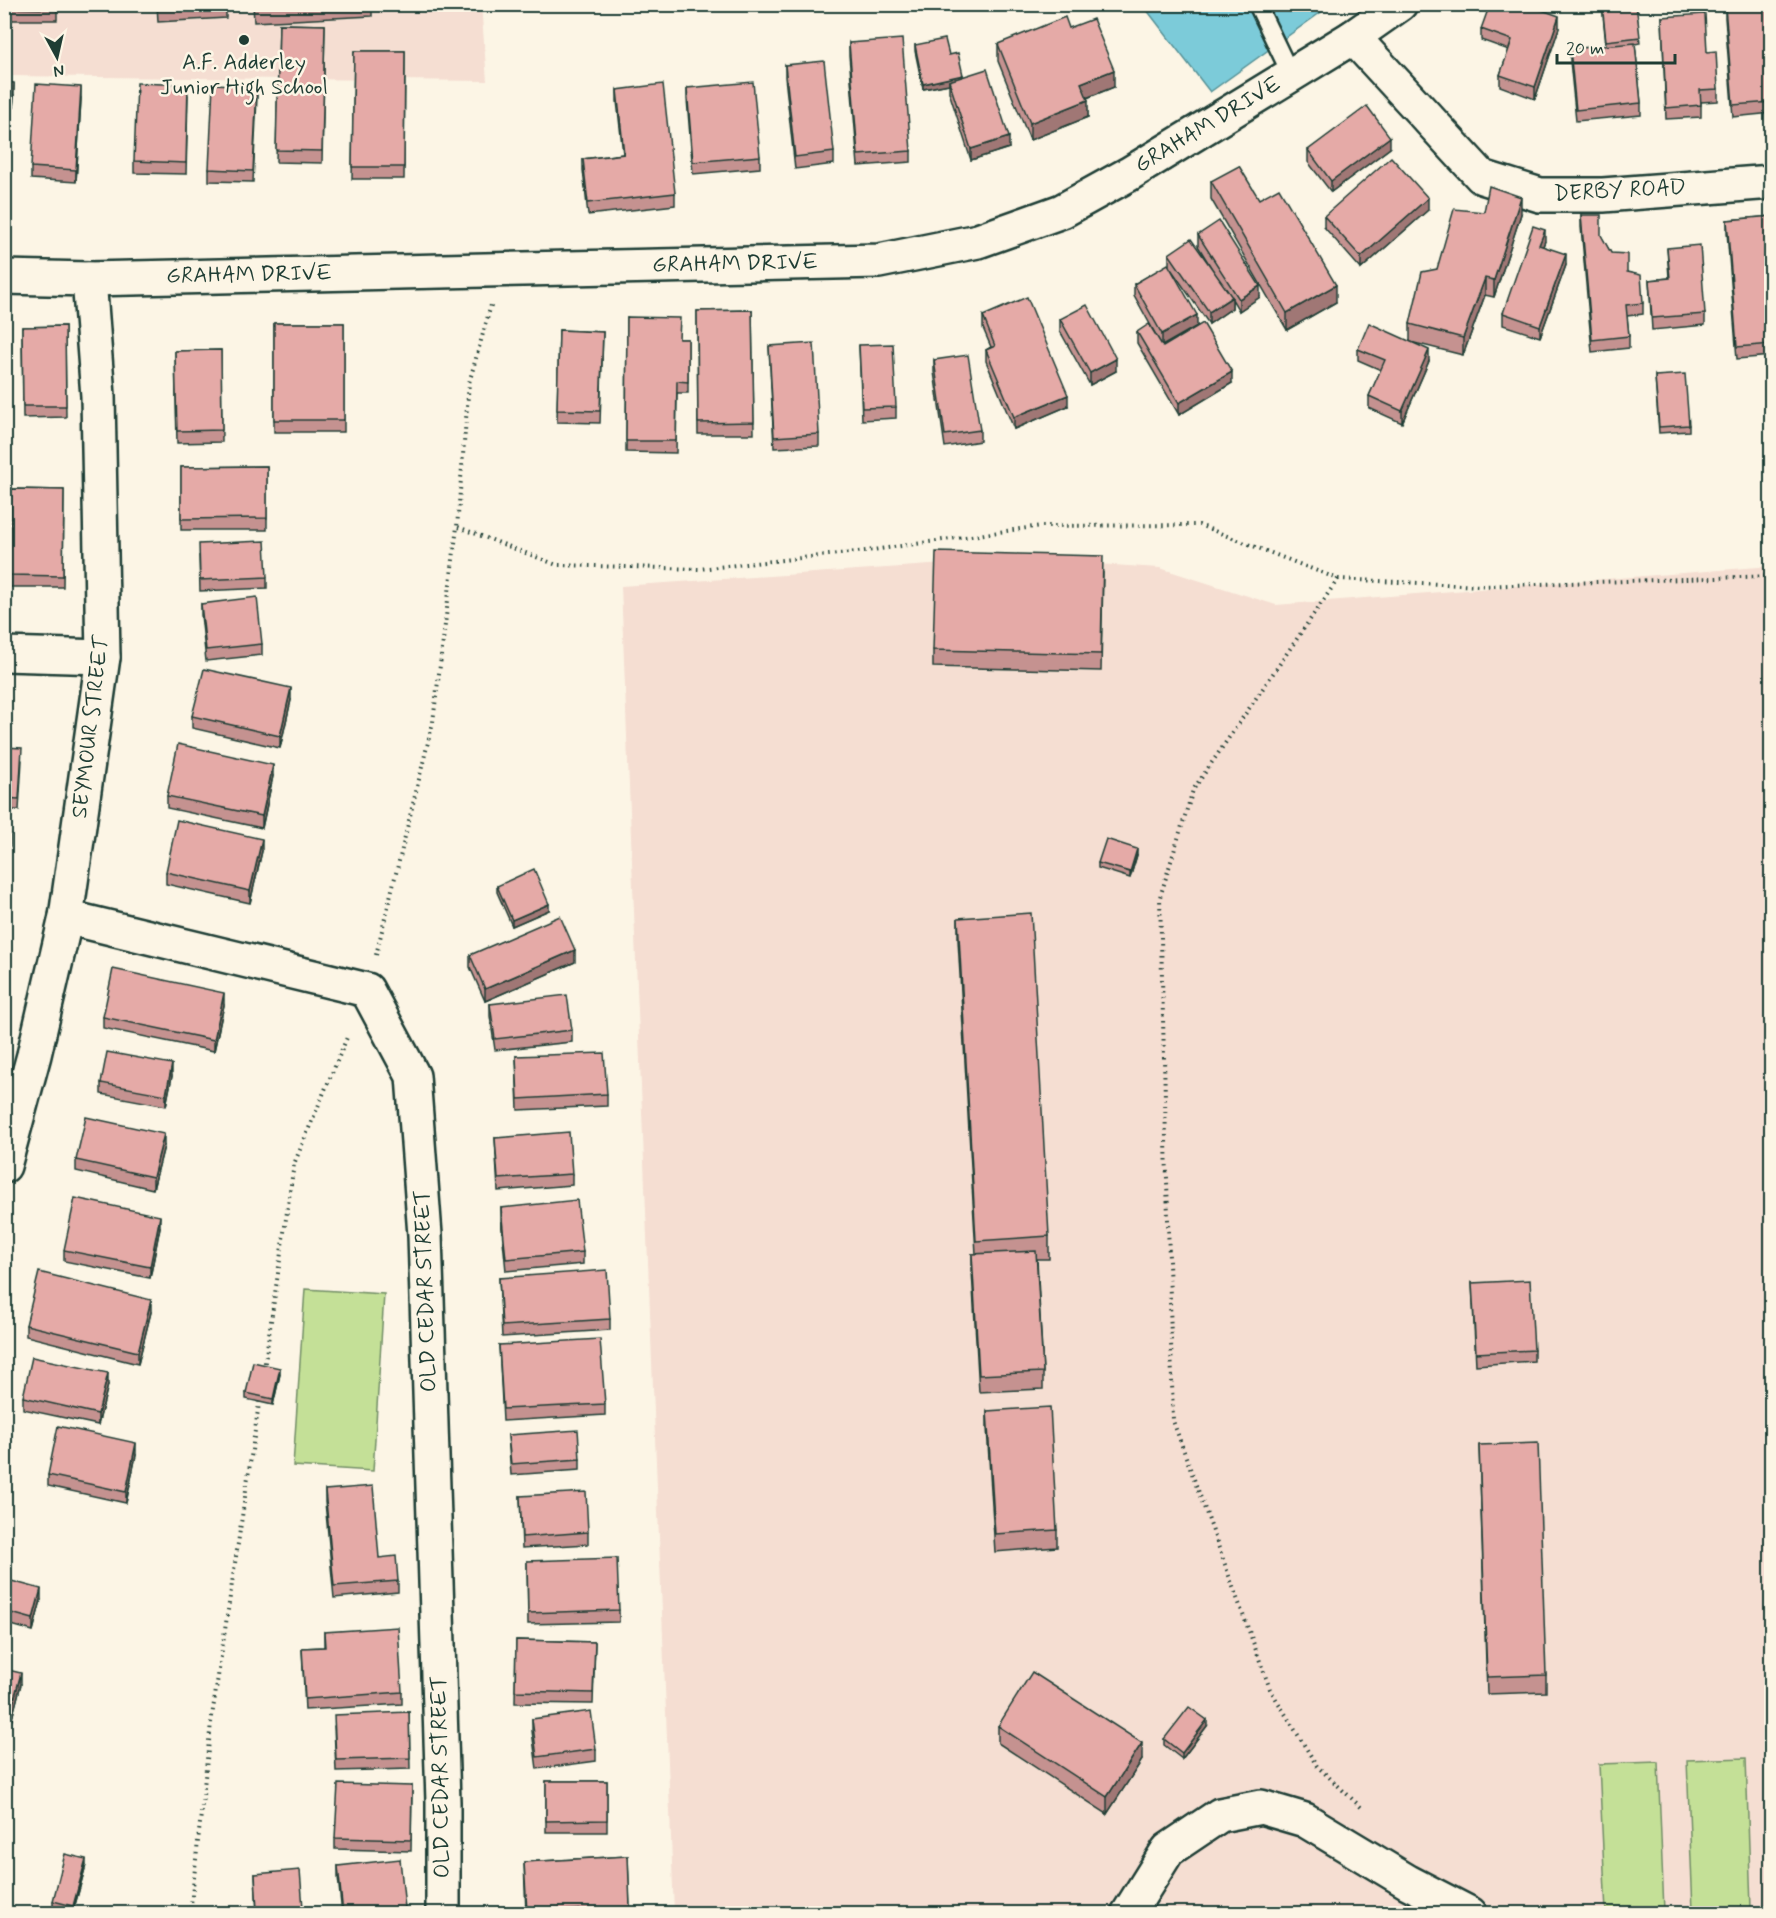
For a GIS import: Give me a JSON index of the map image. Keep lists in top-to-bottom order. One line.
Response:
{"streets":{"street":["GRAHAM DRIVE","DERBY ROAD","SEYMOUR STREET","OLD CEDAR STREET"]},"crossings":[["GRAHAM DRIVE","DERBY ROAD"],["GRAHAM DRIVE","SEYMOUR STREET"]],"places":["A.F. Adderley Junior High School"],"scale_bar":"20 m","north":"bottom"}
